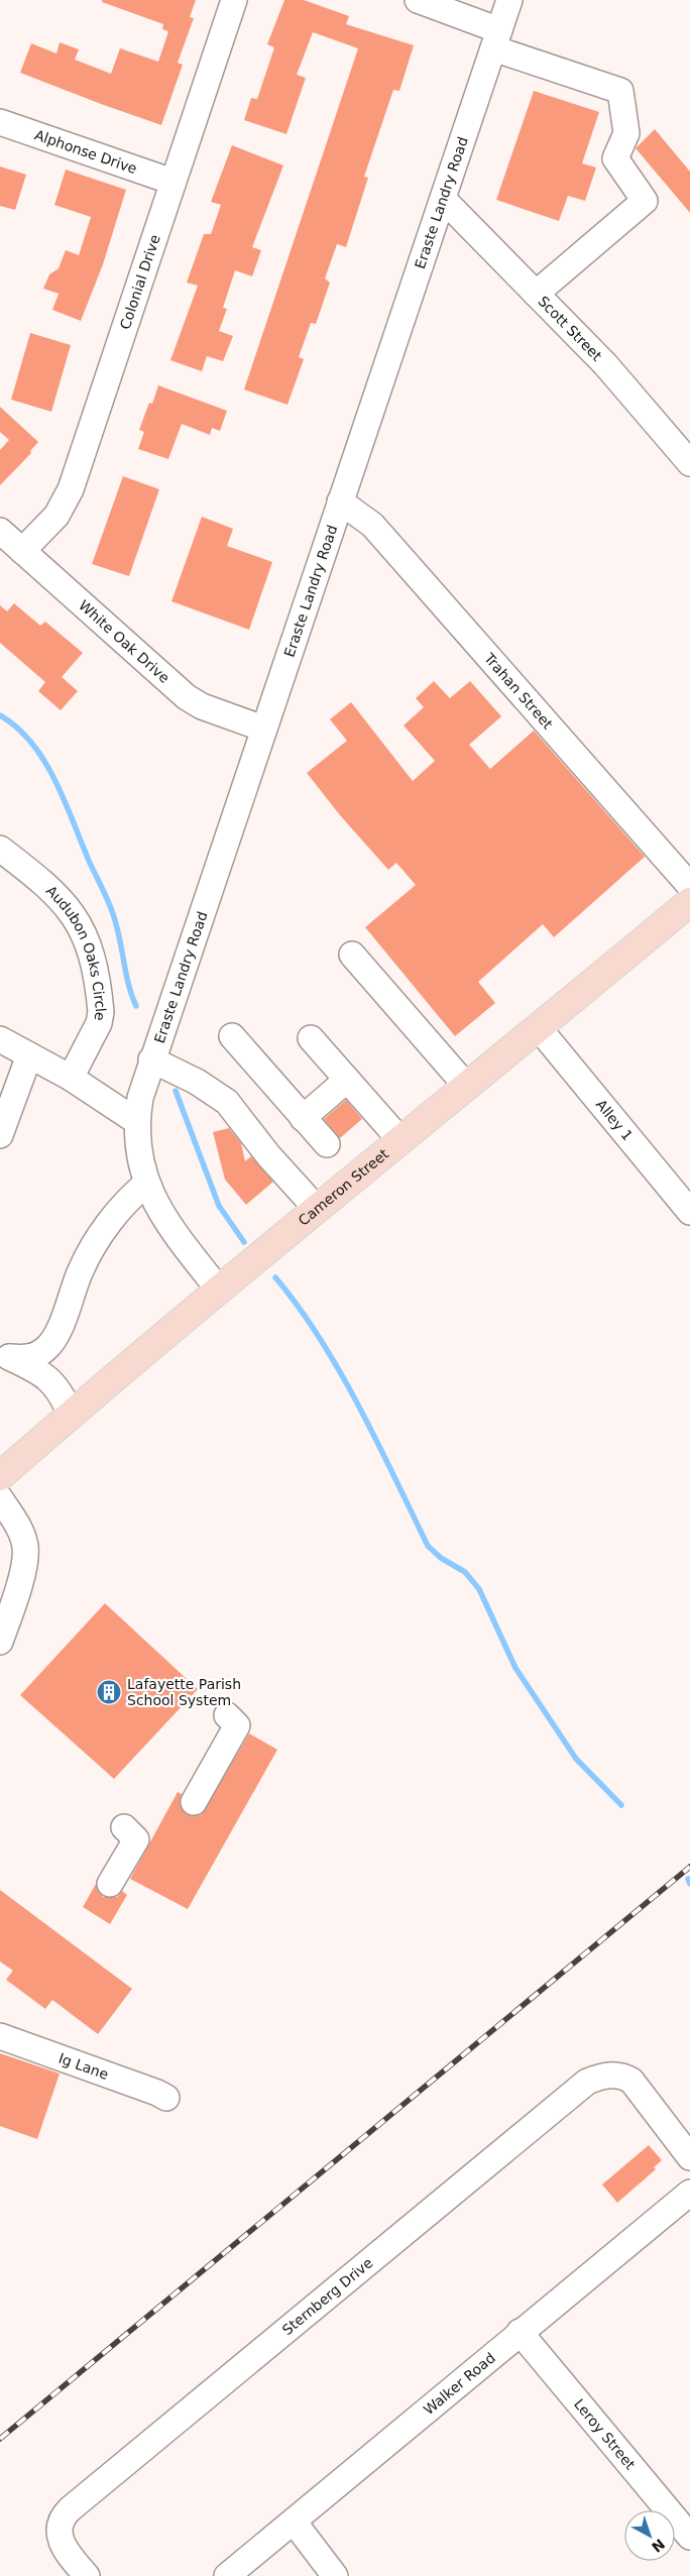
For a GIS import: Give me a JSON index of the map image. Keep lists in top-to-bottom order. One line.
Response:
{"streets":{"main road":["Cameron Street"],"street":["Alphonse Drive","Eraste Landry Road","Colonial Drive","Scott Street","White Oak Drive","Trahan Street","Audubon Oaks Circle","Alley 1","Ig Lane","Sternberg Drive","Walker Road","Leroy Street"]},"crossings":[["Alphonse Drive","Colonial Drive"],["Eraste Landry Road","Scott Street"],["Eraste Landry Road","White Oak Drive"],["Eraste Landry Road","Trahan Street"],["Eraste Landry Road","Cameron Street"],["Colonial Drive","White Oak Drive"],["Alley 1","Cameron Street"],["Walker Road","Leroy Street"]],"places":{"building":["Lafayette Parish School System"]},"north":"bottom right"}
